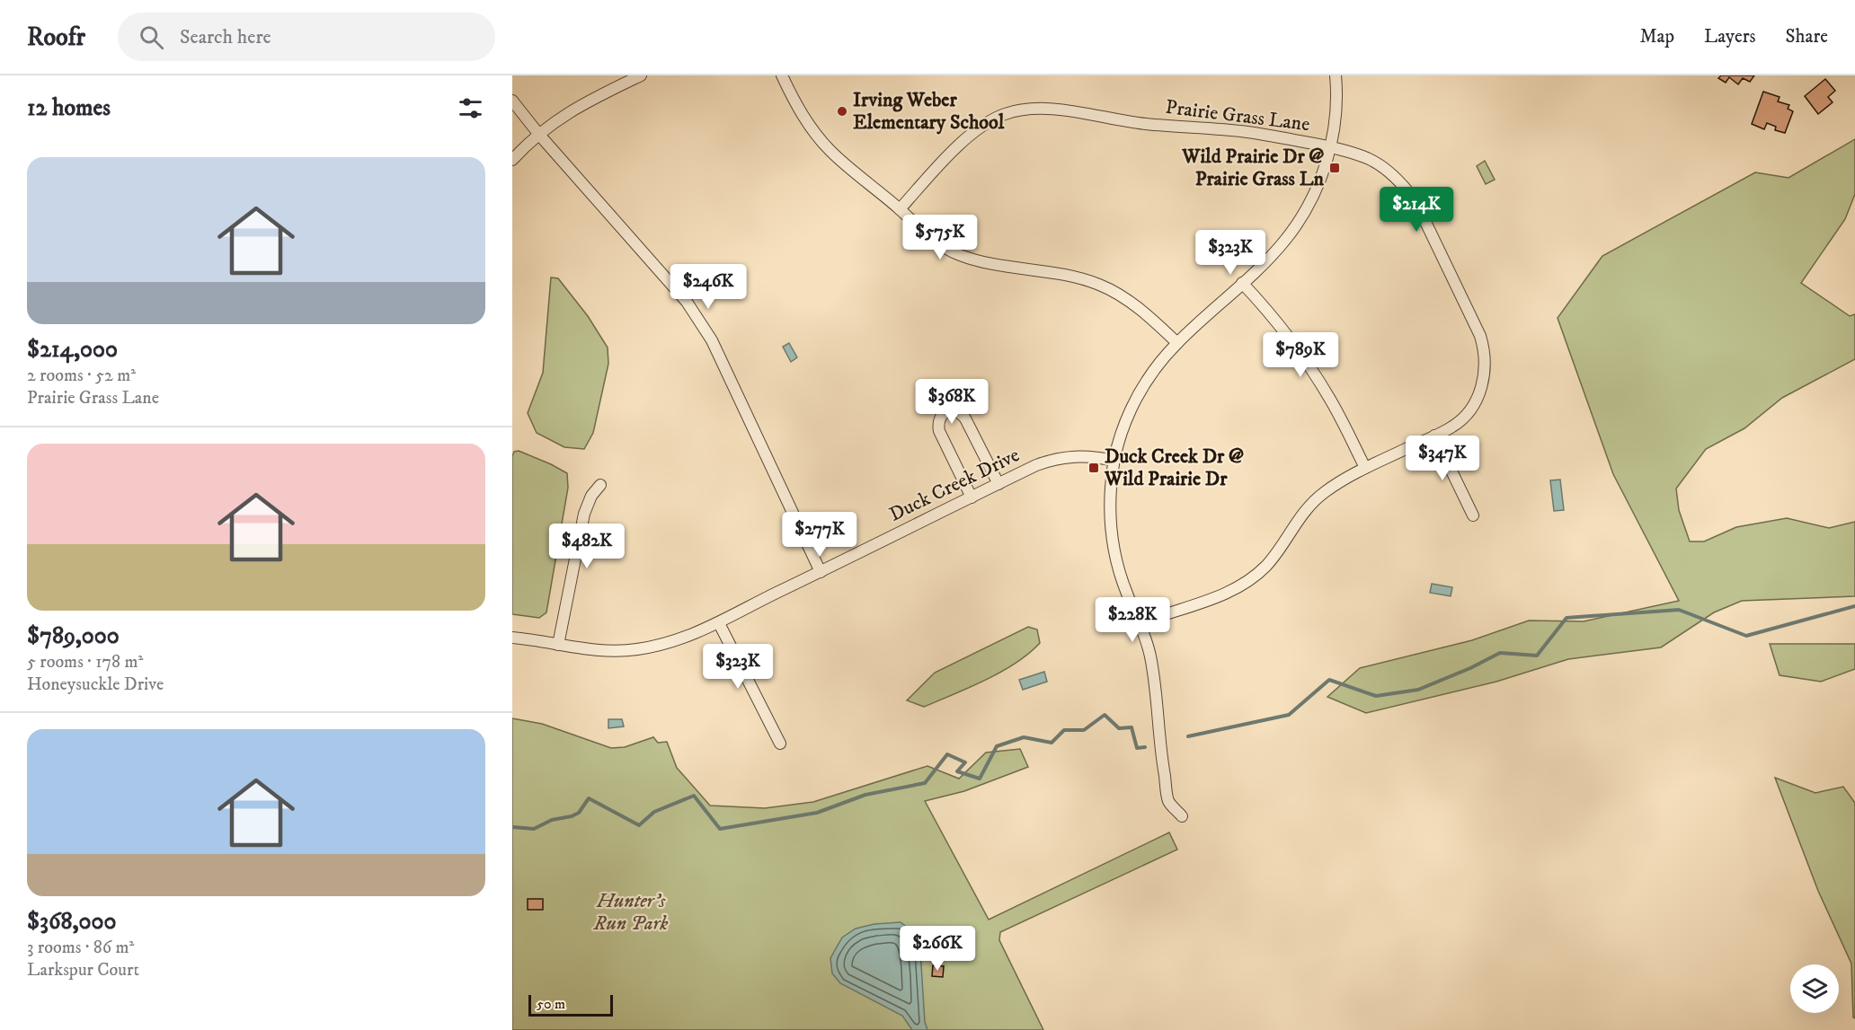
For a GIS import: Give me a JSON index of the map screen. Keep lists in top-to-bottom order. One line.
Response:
{"streets":{"street":["Prairie Grass Lane","Duck Creek Drive"]},"parks":["Hunter's Run Park"],"places":{"other":["Irving Weber Elementary School"],"transit":["Wild Prairie Dr @ Prairie Grass Ln","Duck Creek Dr @ Wild Prairie Dr"]},"scale_bar":"50 m","page":{"header":"Roofr","search":"Search here","nav":["Map","Layers","Share"],"heading":"12 homes","list":[{"name":"$214,000","note":"2 rooms · 52 m² · Prairie Grass Lane"},{"name":"$789,000","note":"5 rooms · 178 m² · Honeysuckle Drive"},{"name":"$368,000","note":"3 rooms · 86 m² · Larkspur Court"}],"price":["$214K","$575K","$323K","$246K","$789K","$368K","$347K","$277K","$482K","$228K","$323K","$266K"],"scale":"50 m"}}
